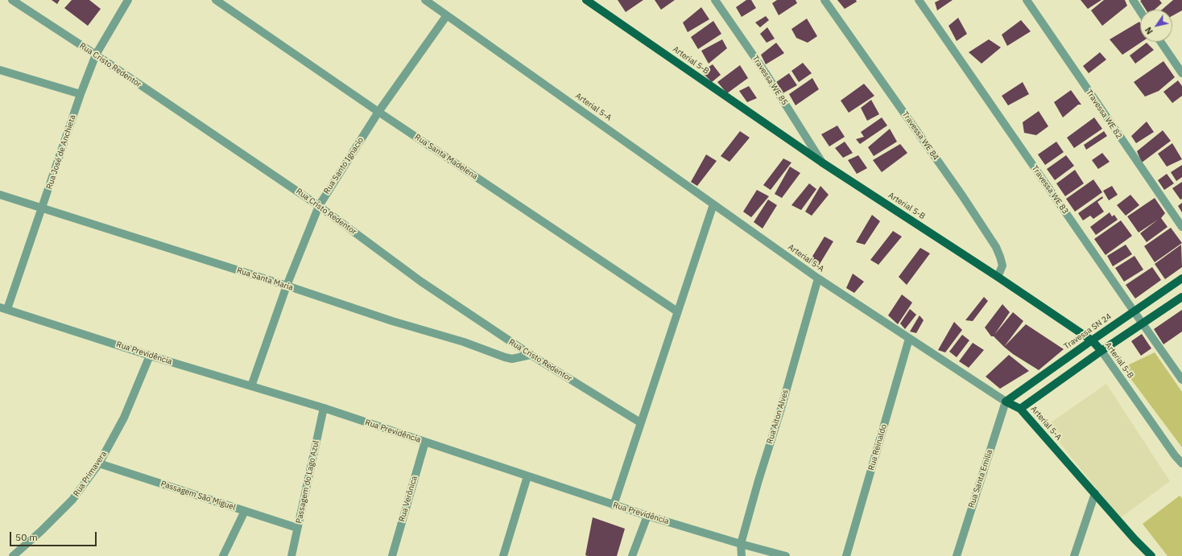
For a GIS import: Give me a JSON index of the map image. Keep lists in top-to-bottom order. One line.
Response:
{"streets":{"main road":["Arterial 5-B","Arterial 5-A","Travessa SN 24"],"street":["Rua Cristo Redentor","Travessa WE 85","Travessa WE 82","Travessa WE 84","Rua José de Anchieta","Rua Santa Madelena","Rua Santo Ignacio","Travessa WE 83","Rua Santa Maria","Rua Previdência","Rua Aiton Alves","Rua Reinaldo","Rua Primavera","Rua Santa Emilia","Passagem do Lago Azul","Passagem São Miguel","Rua Verônica"]},"crossings":[["Arterial 5-B","Travessa WE 85"],["Arterial 5-B","Travessa WE 84"],["Arterial 5-B","Travessa SN 24"],["Rua Cristo Redentor","Rua José de Anchieta"],["Rua Cristo Redentor","Rua Santo Ignacio"],["Rua Cristo Redentor","Rua Santa Maria"],["Arterial 5-A","Rua Santo Ignacio"],["Arterial 5-A","Travessa SN 24"],["Arterial 5-A","Rua Aiton Alves"],["Arterial 5-A","Rua Reinaldo"],["Arterial 5-A","Rua Santa Emilia"],["Rua José de Anchieta","Rua Santa Maria"],["Rua José de Anchieta","Rua Previdência"],["Rua Santa Madelena","Rua Santo Ignacio"],["Rua Santo Ignacio","Rua Santa Maria"],["Rua Santo Ignacio","Rua Previdência"],["Travessa WE 83","Travessa SN 24"],["Travessa SN 24","Rua Santa Emilia"],["Rua Previdência","Rua Aiton Alves"],["Rua Previdência","Rua Primavera"],["Rua Previdência","Passagem do Lago Azul"],["Rua Previdência","Rua Verônica"],["Rua Primavera","Passagem São Miguel"],["Passagem do Lago Azul","Passagem São Miguel"]],"scale_bar":"50 m","north":"bottom left"}
